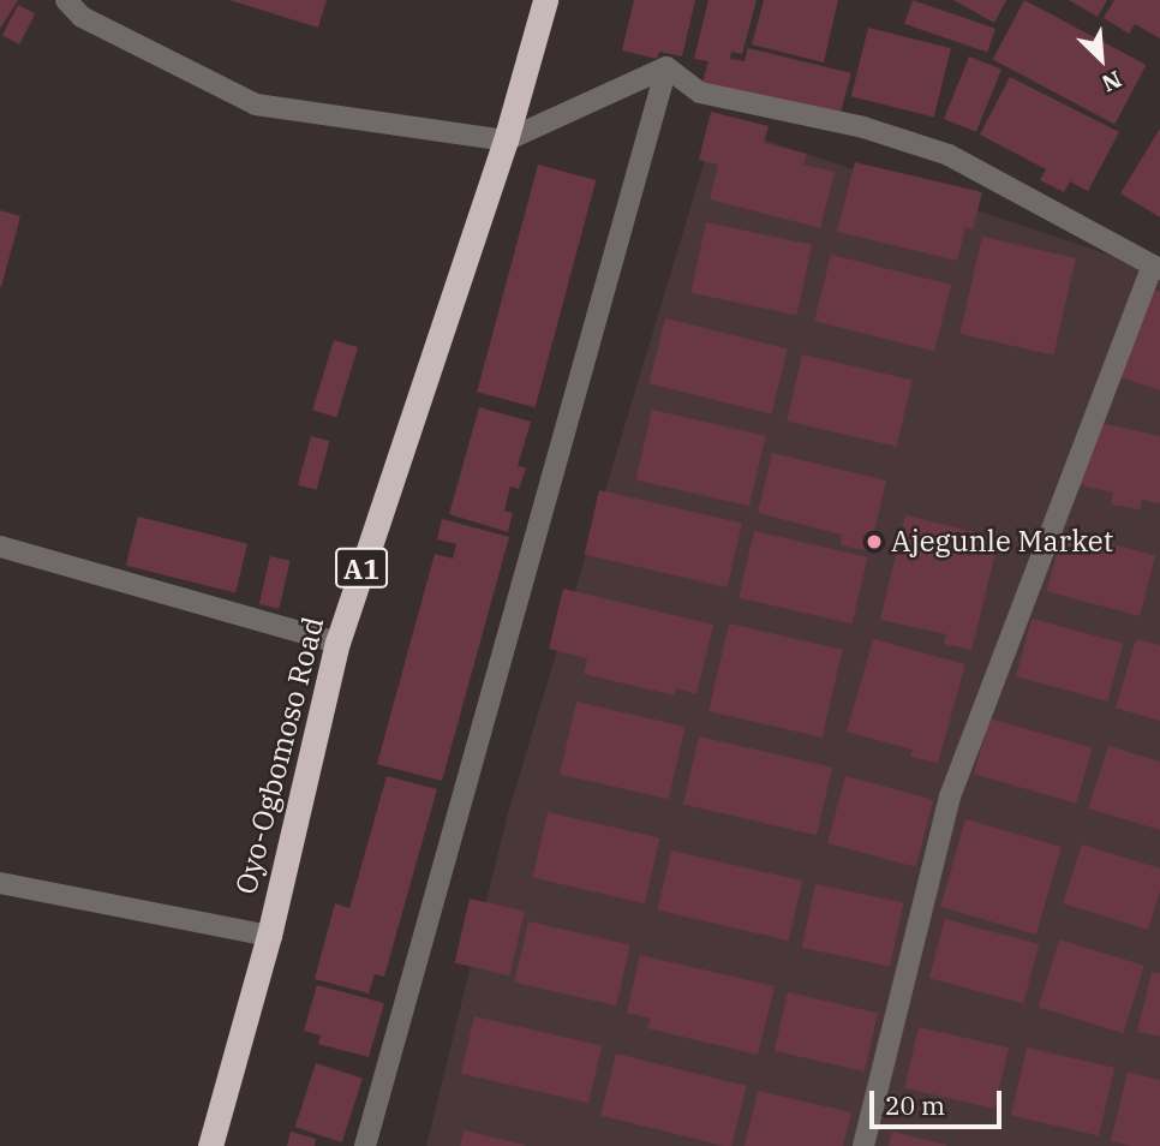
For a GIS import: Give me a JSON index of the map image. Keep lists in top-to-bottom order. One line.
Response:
{"streets":{"highway":["A1","Oyo-Ogbomoso Road"]},"places":["Ajegunle Market"],"scale_bar":"20 m","north":"bottom right"}
